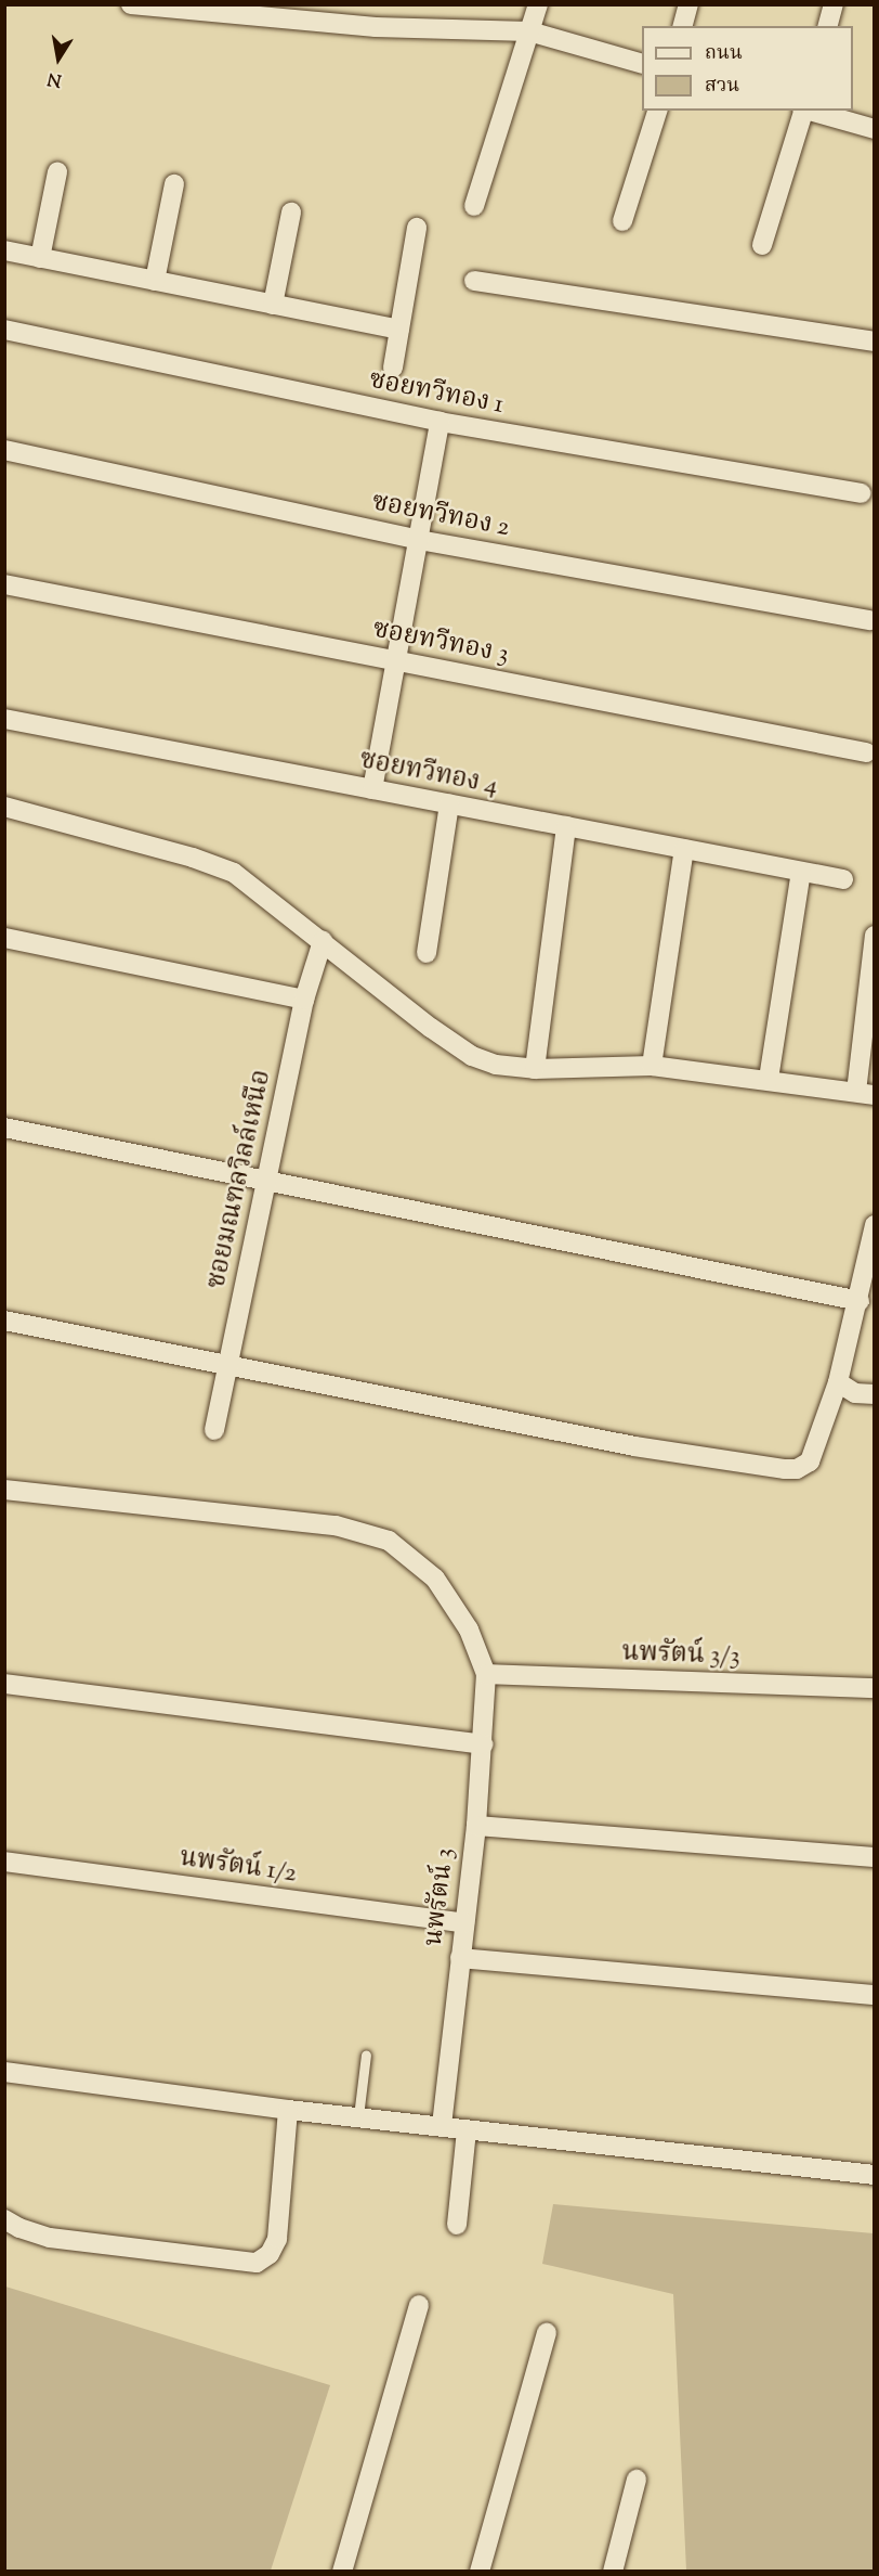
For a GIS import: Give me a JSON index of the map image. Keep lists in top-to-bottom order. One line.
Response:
{"streets":{"street":["ซอยทวีทอง 1","ซอยทวีทอง 2","ซอยทวีทอง 3","ซอยทวีทอง 4","ซอยมณฑลวิลล์เหนือ","นพรัตน์ 3/3","นพรัตน์ 1/2","นพรัตน์ 3"]},"crossings":[["นพรัตน์ 3/3","นพรัตน์ 3"],["นพรัตน์ 1/2","นพรัตน์ 3"]],"legend":["ถนน","สวน"],"north":"bottom"}
